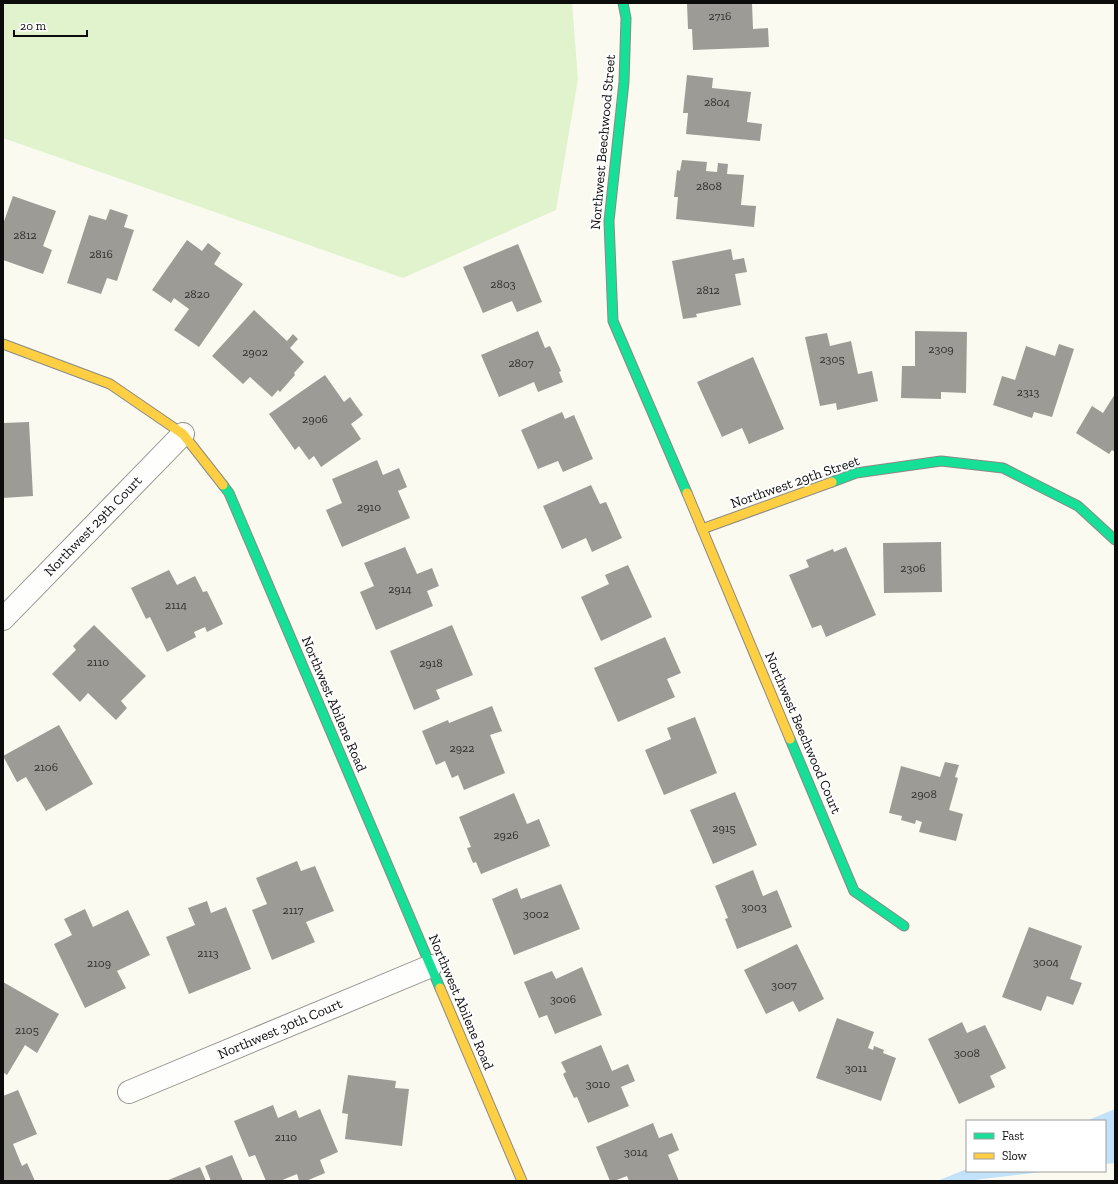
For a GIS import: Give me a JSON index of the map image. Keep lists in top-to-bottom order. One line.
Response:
{"streets":{"street":["Northwest Beechwood Street","Northwest 29th Street","Northwest 29th Court","Northwest Abilene Road","Northwest Beechwood Court","Northwest 30th Court"]},"crossings":[["Northwest Beechwood Street","Northwest 29th Street"],["Northwest Beechwood Street","Northwest Beechwood Court"],["Northwest 29th Street","Northwest Beechwood Court"],["Northwest 29th Court","Northwest Abilene Road"],["Northwest Abilene Road","Northwest 30th Court"]],"house_numbers":["2716","2804","2808","2812","2816","2803","2812","2820","2309","2902","2305","2807","2313","2906","2910","2306","2914","2114","2110","2918","2922","2106","2908","2915","2926","3003","2117","3002","2113","3004","2109","3007","3006","2105","3008","3011","3010","2110","3014"],"legend":["Fast","Slow"],"scale_bar":"20 m"}
